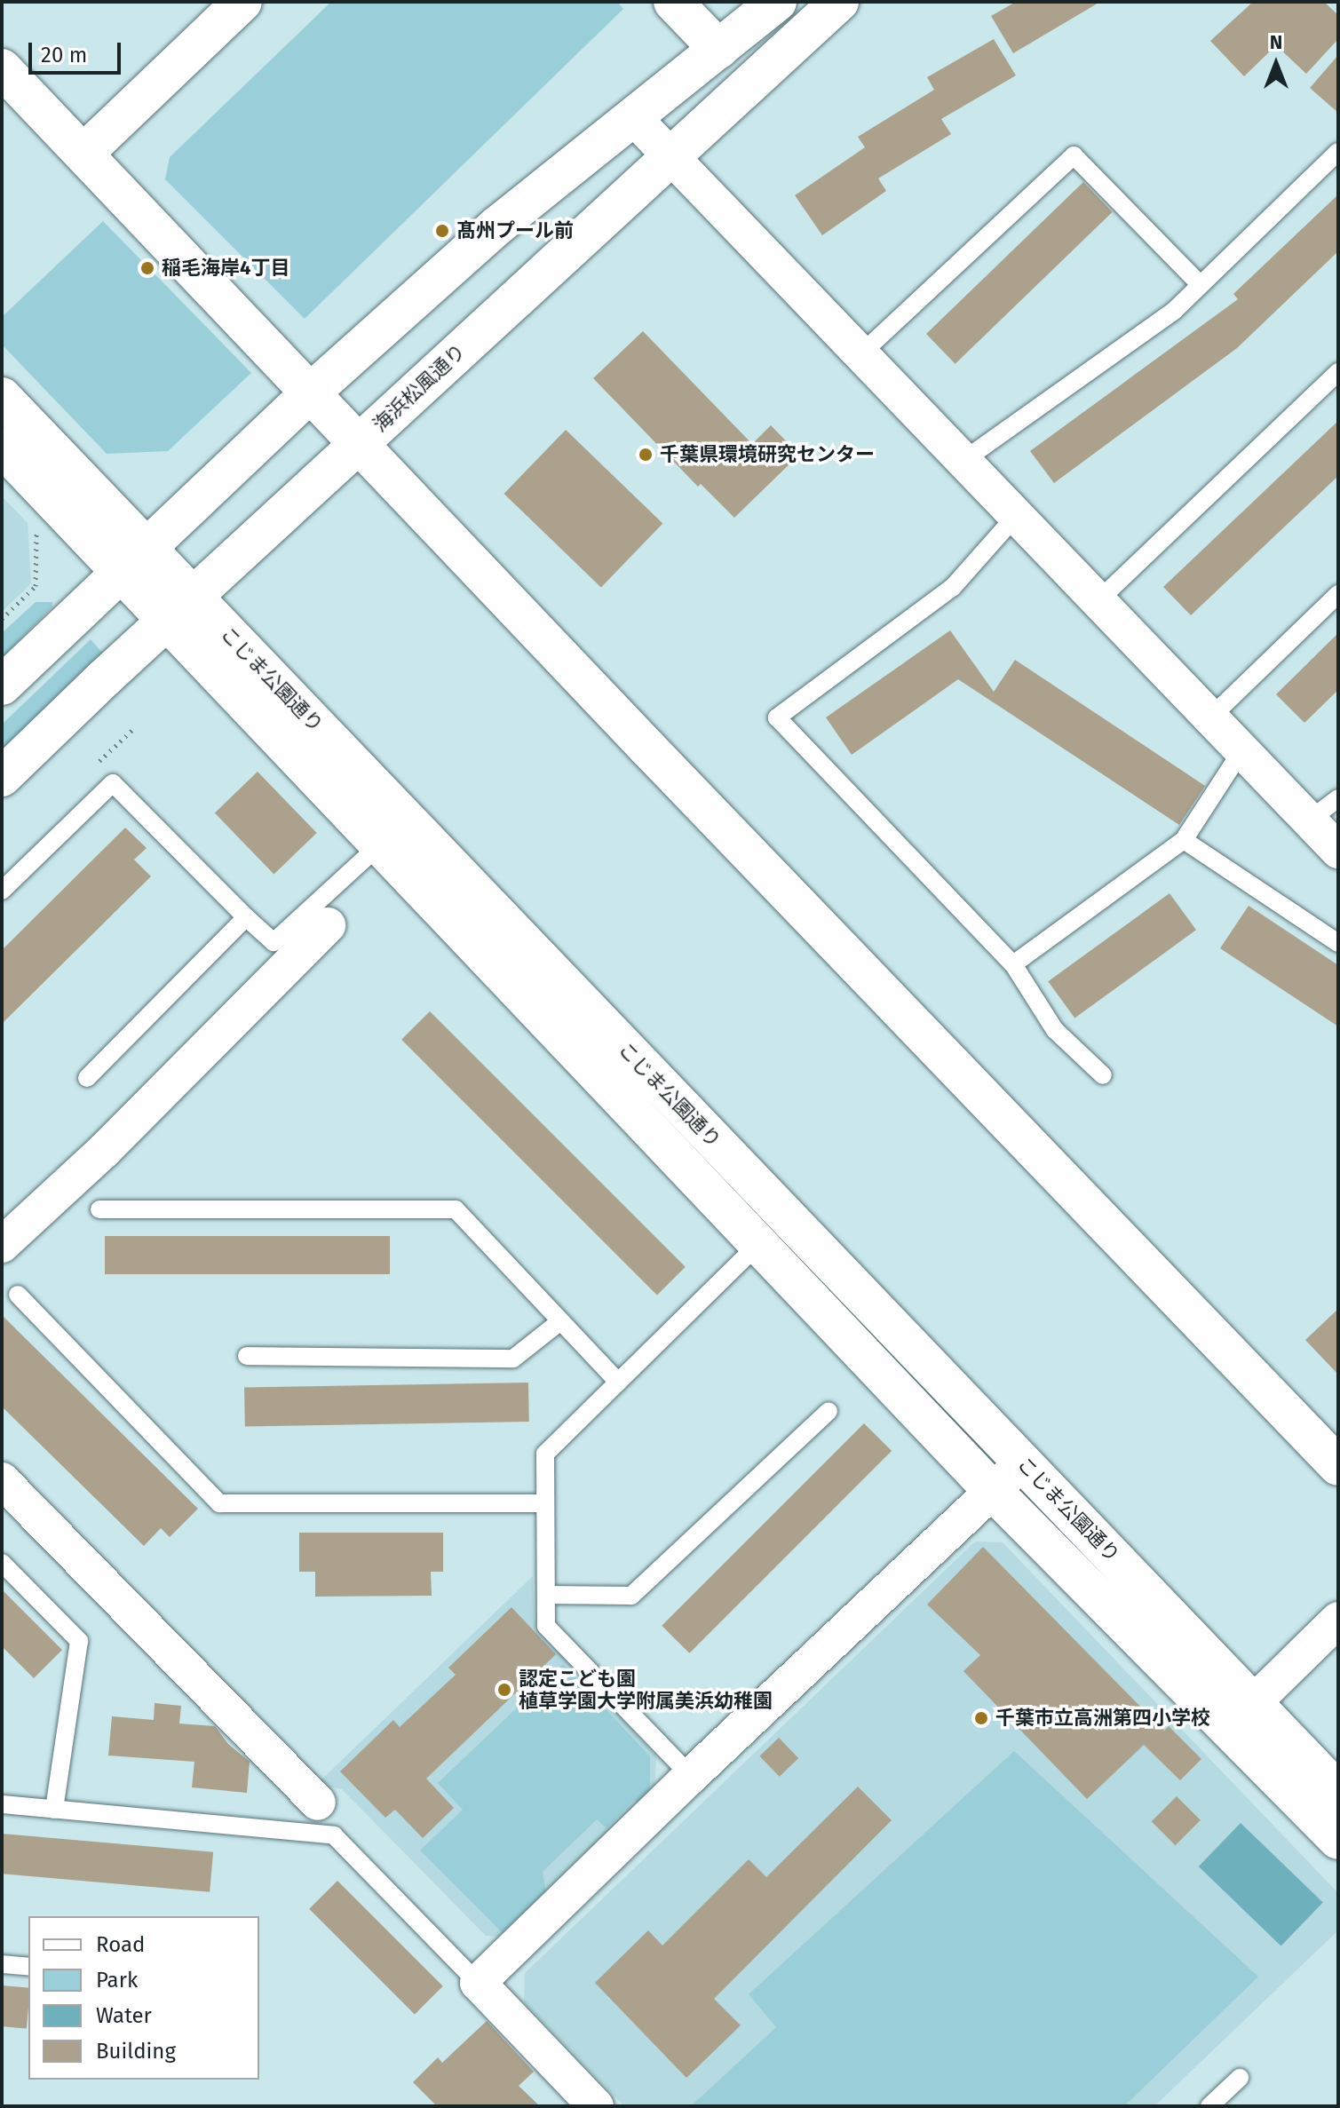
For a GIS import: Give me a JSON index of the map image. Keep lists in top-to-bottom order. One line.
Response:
{"streets":{"street":["海浜松風通り","こじま公園通り"]},"crossings":[["海浜松風通り","こじま公園通り"]],"places":["髙州プール前","稲毛海岸4丁目","千葉県環境研究センター","認定こども園 植草学園大学附属美浜幼稚園","千葉市立高洲第四小学校"],"legend":["Road","Park","Water","Building"],"scale_bar":"20 m","north":"top"}
